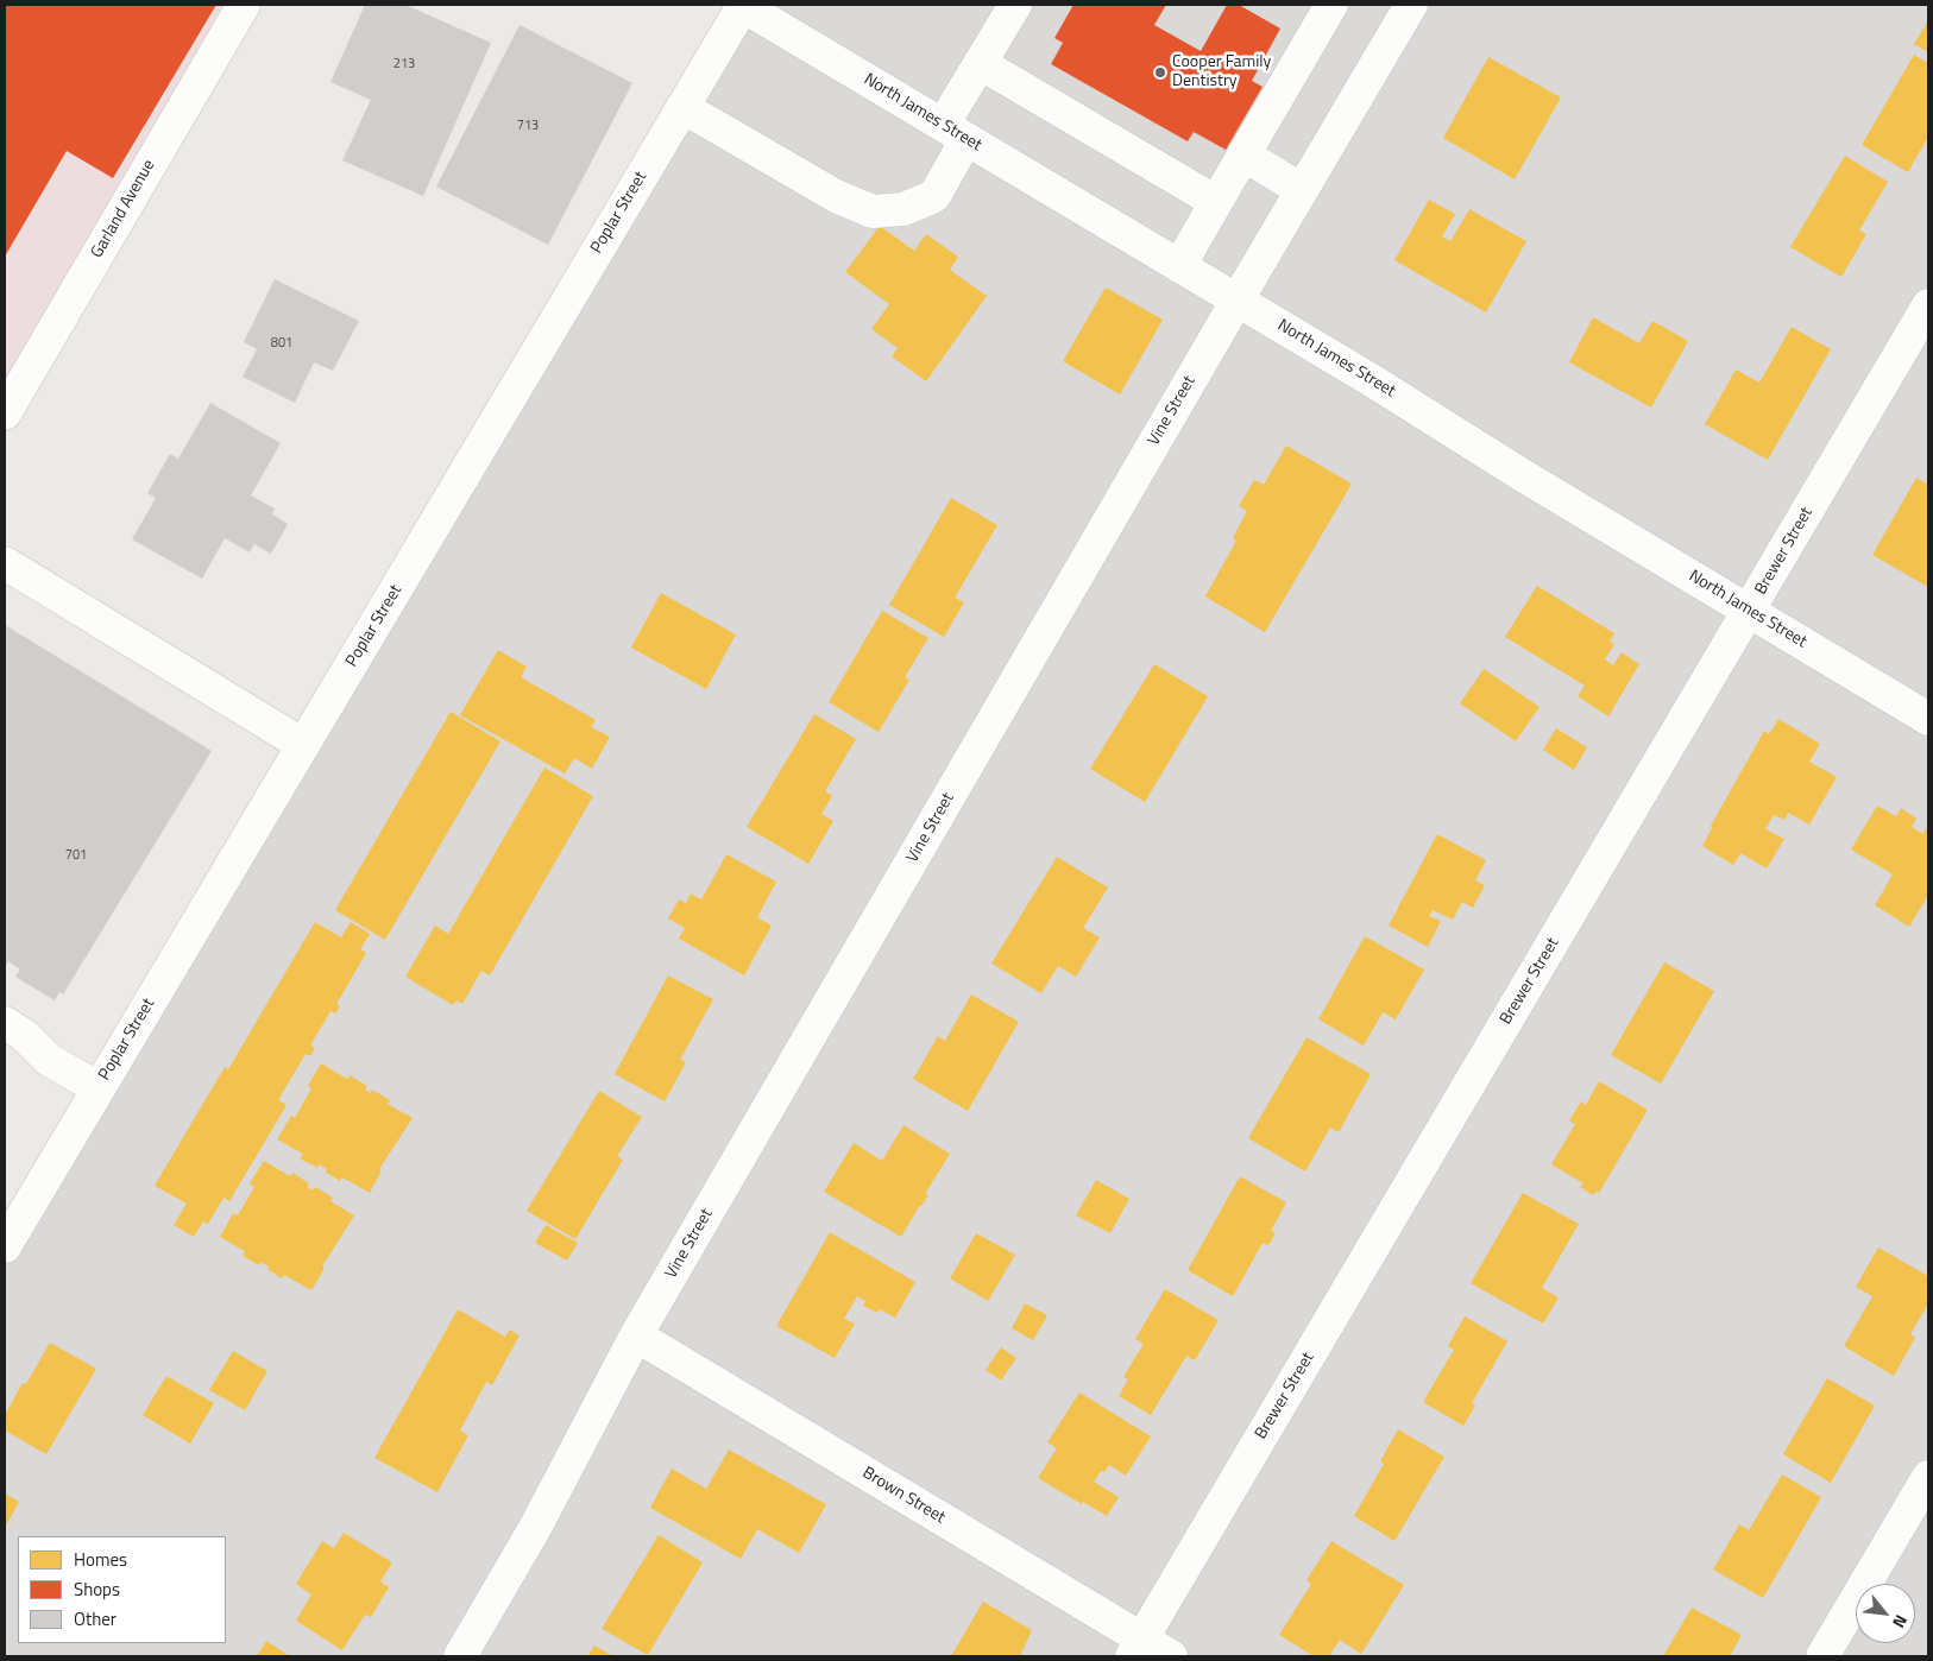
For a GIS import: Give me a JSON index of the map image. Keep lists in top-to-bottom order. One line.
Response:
{"streets":{"street":["North James Street","Garland Avenue","Poplar Street","Vine Street","Brewer Street","Brown Street"]},"crossings":[["North James Street","Poplar Street"],["North James Street","Vine Street"],["North James Street","Brewer Street"],["Vine Street","Brown Street"],["Brewer Street","Brown Street"]],"places":["Cooper Family Dentistry"],"house_numbers":["213","713","801","701"],"legend":["Homes","Shops","Other"],"north":"bottom right"}
